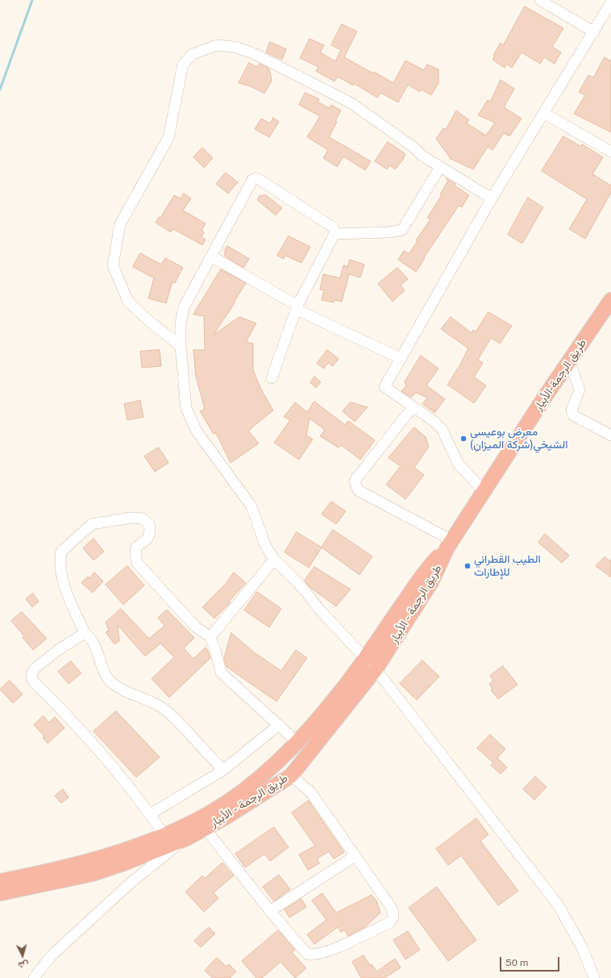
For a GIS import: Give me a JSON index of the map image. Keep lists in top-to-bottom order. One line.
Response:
{"streets":{"highway":["طريق الرجمة-الأبيار","طريق الرجمة - الأبيار"]},"crossings":[["طريق الرجمة-الأبيار","طريق الرجمة - الأبيار"]],"places":["معرض بوعيسى الشيخي(شركة الميزان)","الطيب القطراني للإطارات"],"scale_bar":"50 m","north":"bottom"}
